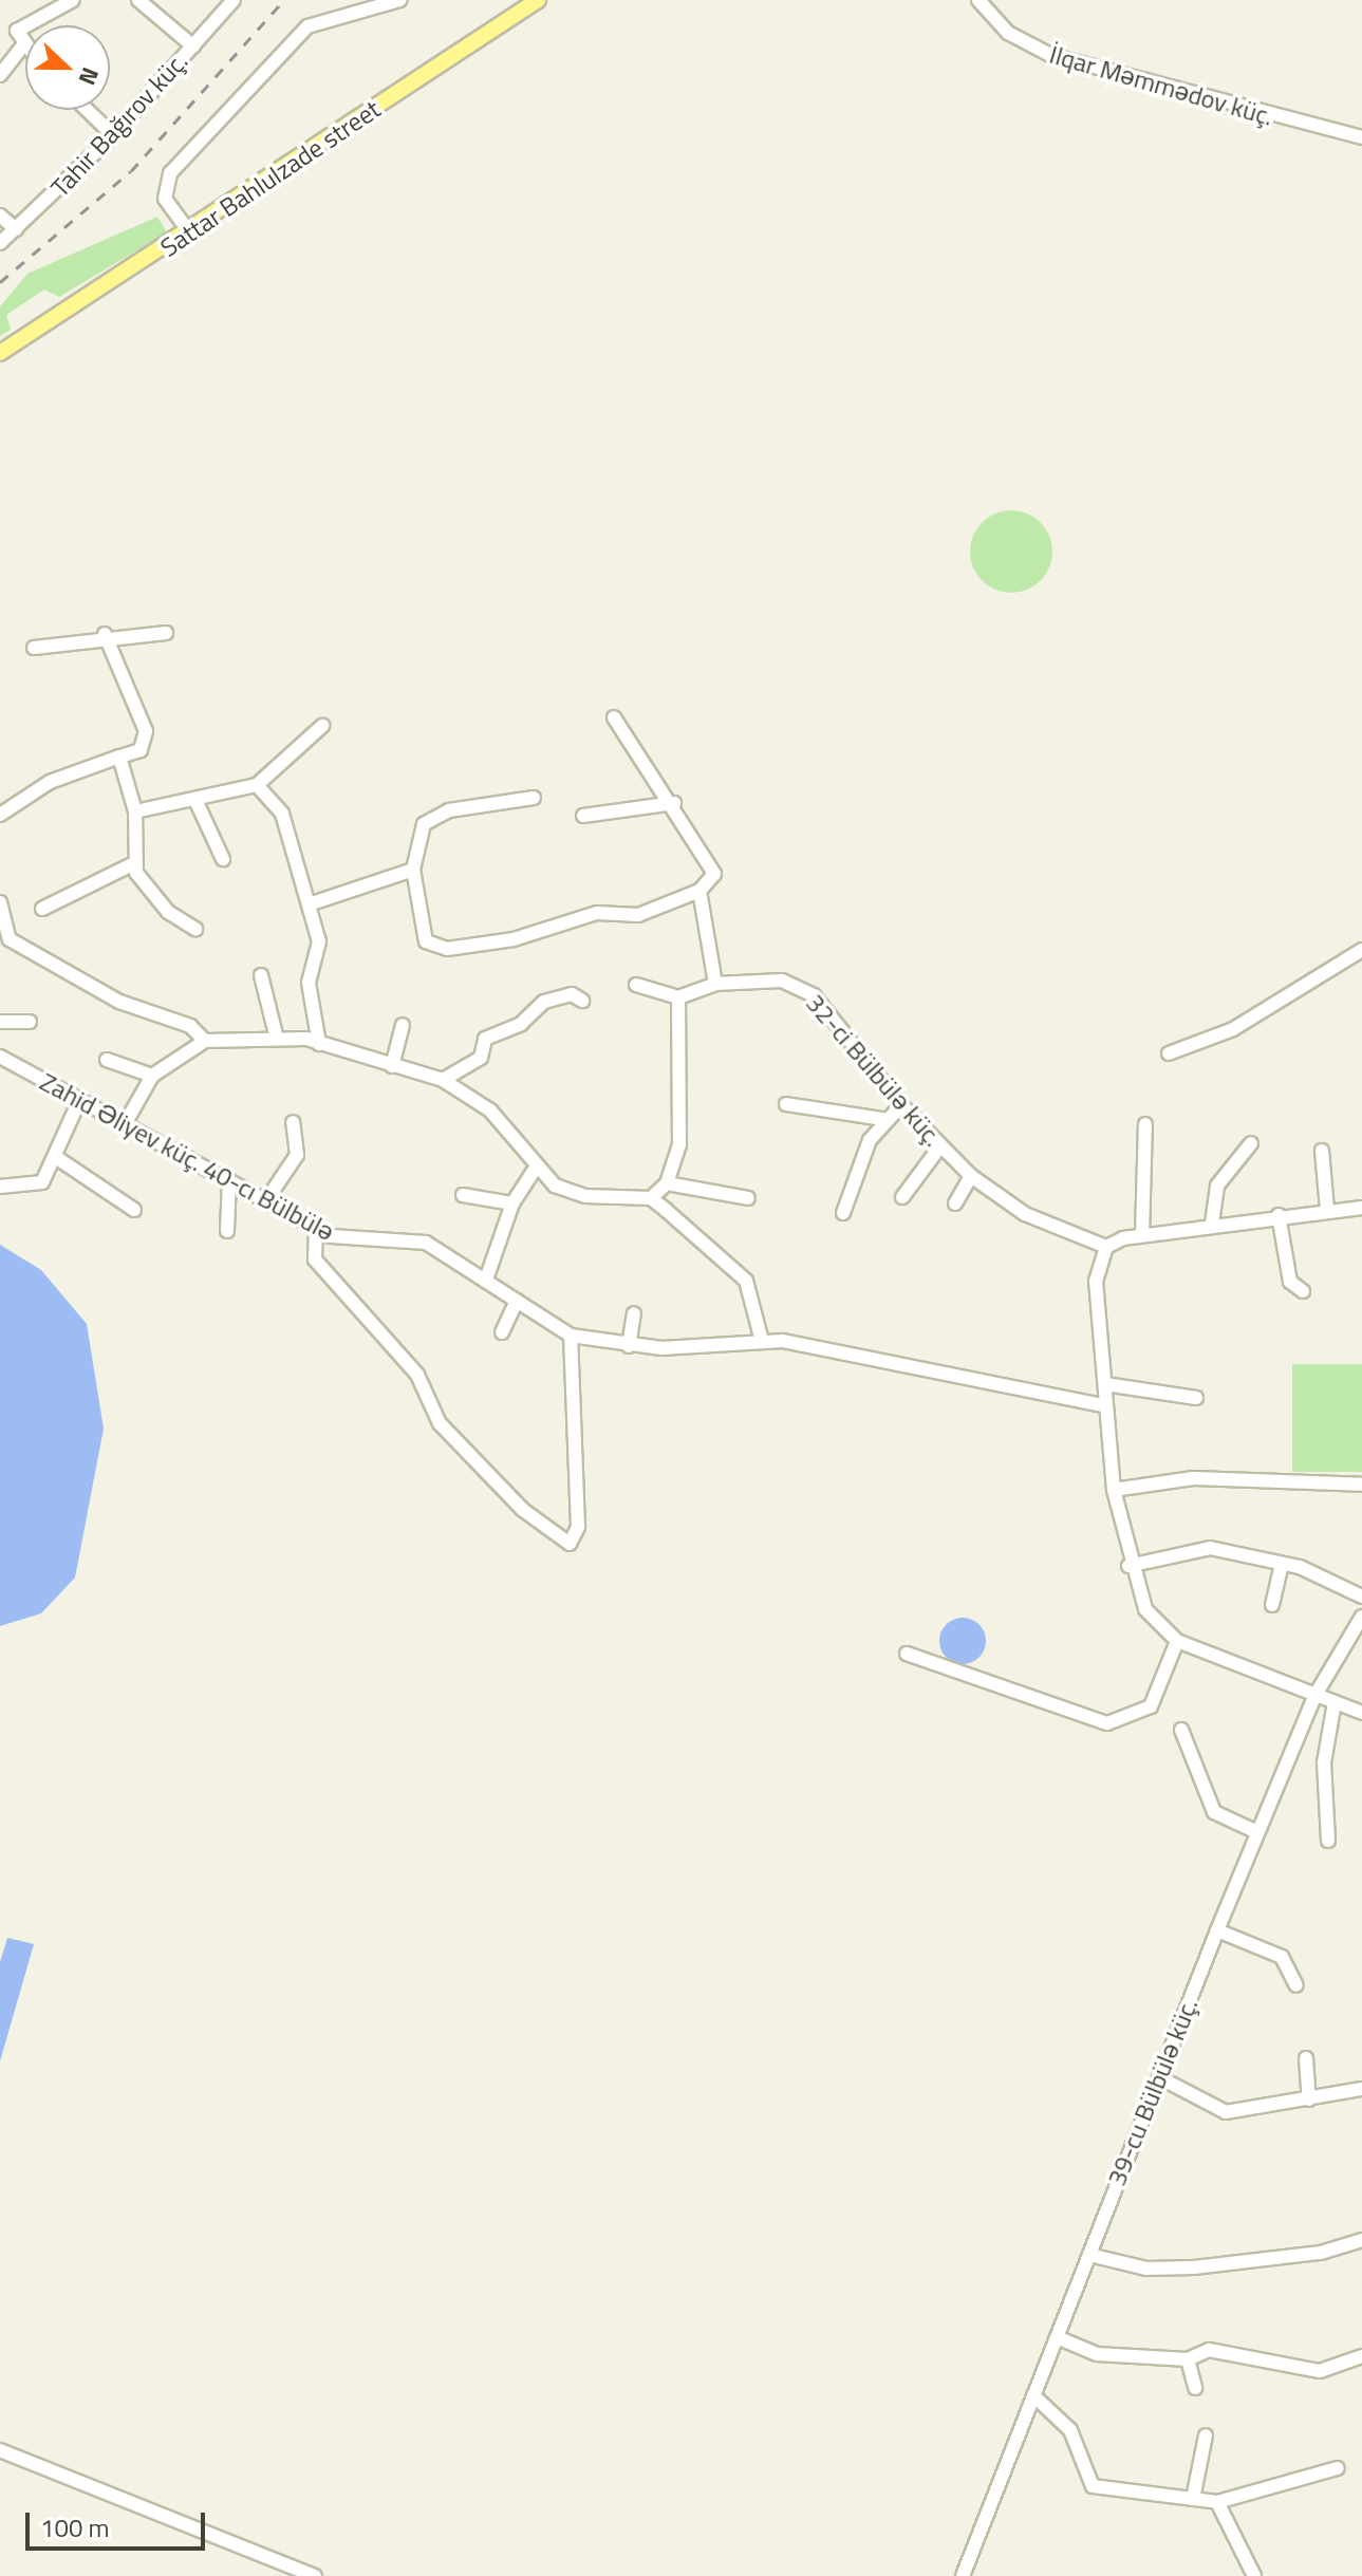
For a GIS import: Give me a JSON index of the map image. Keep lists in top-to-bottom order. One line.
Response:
{"streets":{"main road":["Sattar Bahlulzade street"],"street":["İlqar Məmmədov küç.","Tahir Bağırov küç.","32-ci Bülbülə küç.","Zahid Əliyev küç. 40-cı Bülbülə","39-cu Bülbülə küç."]},"scale_bar":"100 m","north":"right"}
